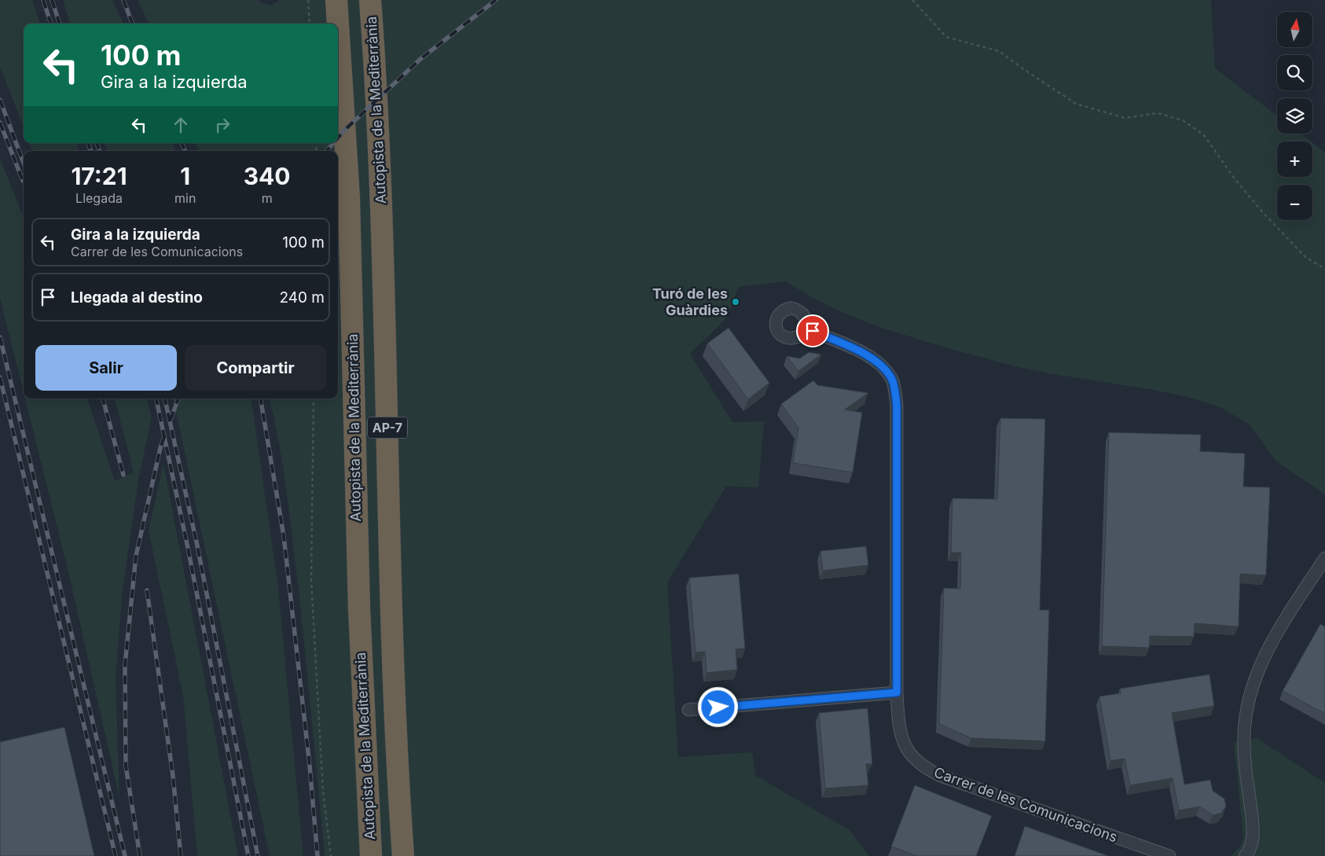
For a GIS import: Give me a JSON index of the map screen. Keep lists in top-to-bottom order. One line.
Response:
{"streets":{"highway":["Autopista de la Mediterrània","AP-7"],"street":["Carrer de les Comunicacions"]},"places":["Turó de les Guàrdies"],"north":"top","page":{"map_buttons":["+","−"],"turn":["100 m","Gira a la izquierda"],"eta":["17:21","Llegada","1","min","340","m"],"list":[{"name":"Gira a la izquierda","note":"Carrer de les Comunicacions","value":"100 m"},{"name":"Llegada al destino","value":"240 m"}],"buttons":["Salir","Compartir"]}}
